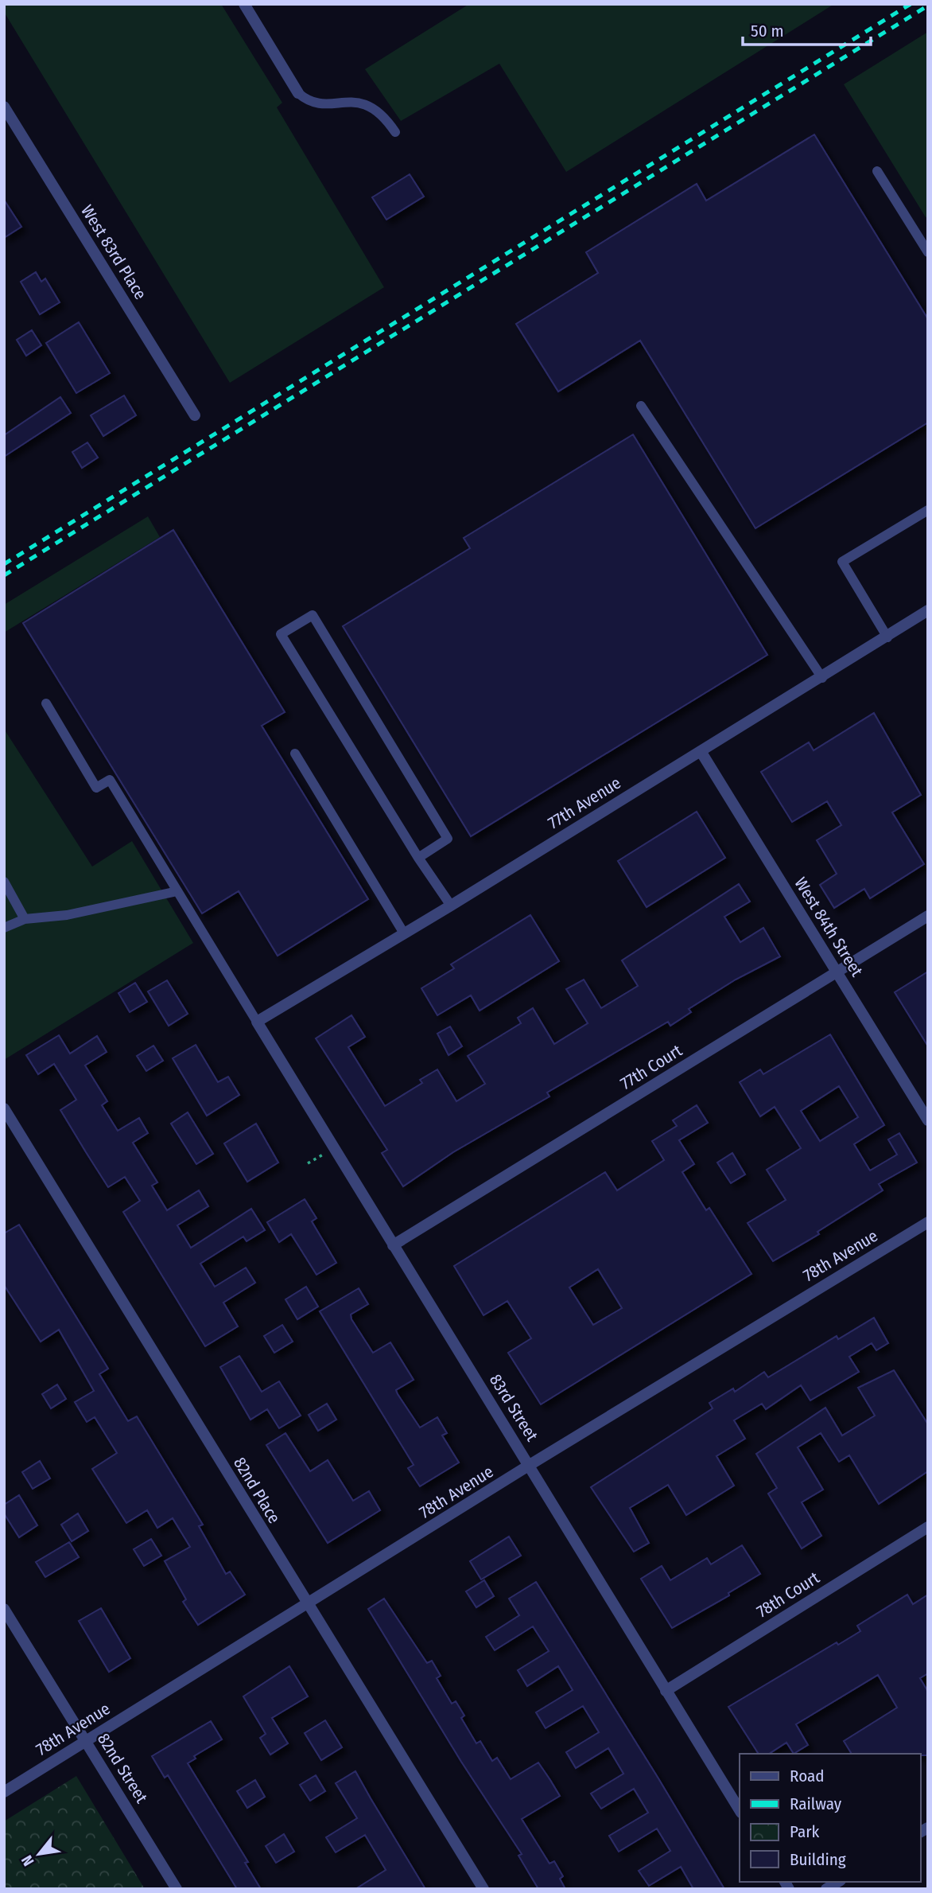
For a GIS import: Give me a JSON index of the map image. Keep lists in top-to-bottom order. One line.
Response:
{"streets":{"street":["West 83rd Place","77th Avenue","West 84th Street","77th Court","78th Avenue","83rd Street","82nd Place","78th Court","82nd Street"]},"crossings":[["77th Avenue","West 84th Street"],["77th Avenue","83rd Street"],["West 84th Street","77th Court"],["77th Court","83rd Street"],["78th Avenue","83rd Street"],["78th Avenue","82nd Place"],["78th Avenue","82nd Street"],["83rd Street","78th Court"]],"legend":["Road","Railway","Park","Building"],"scale_bar":"50 m","north":"bottom left"}
